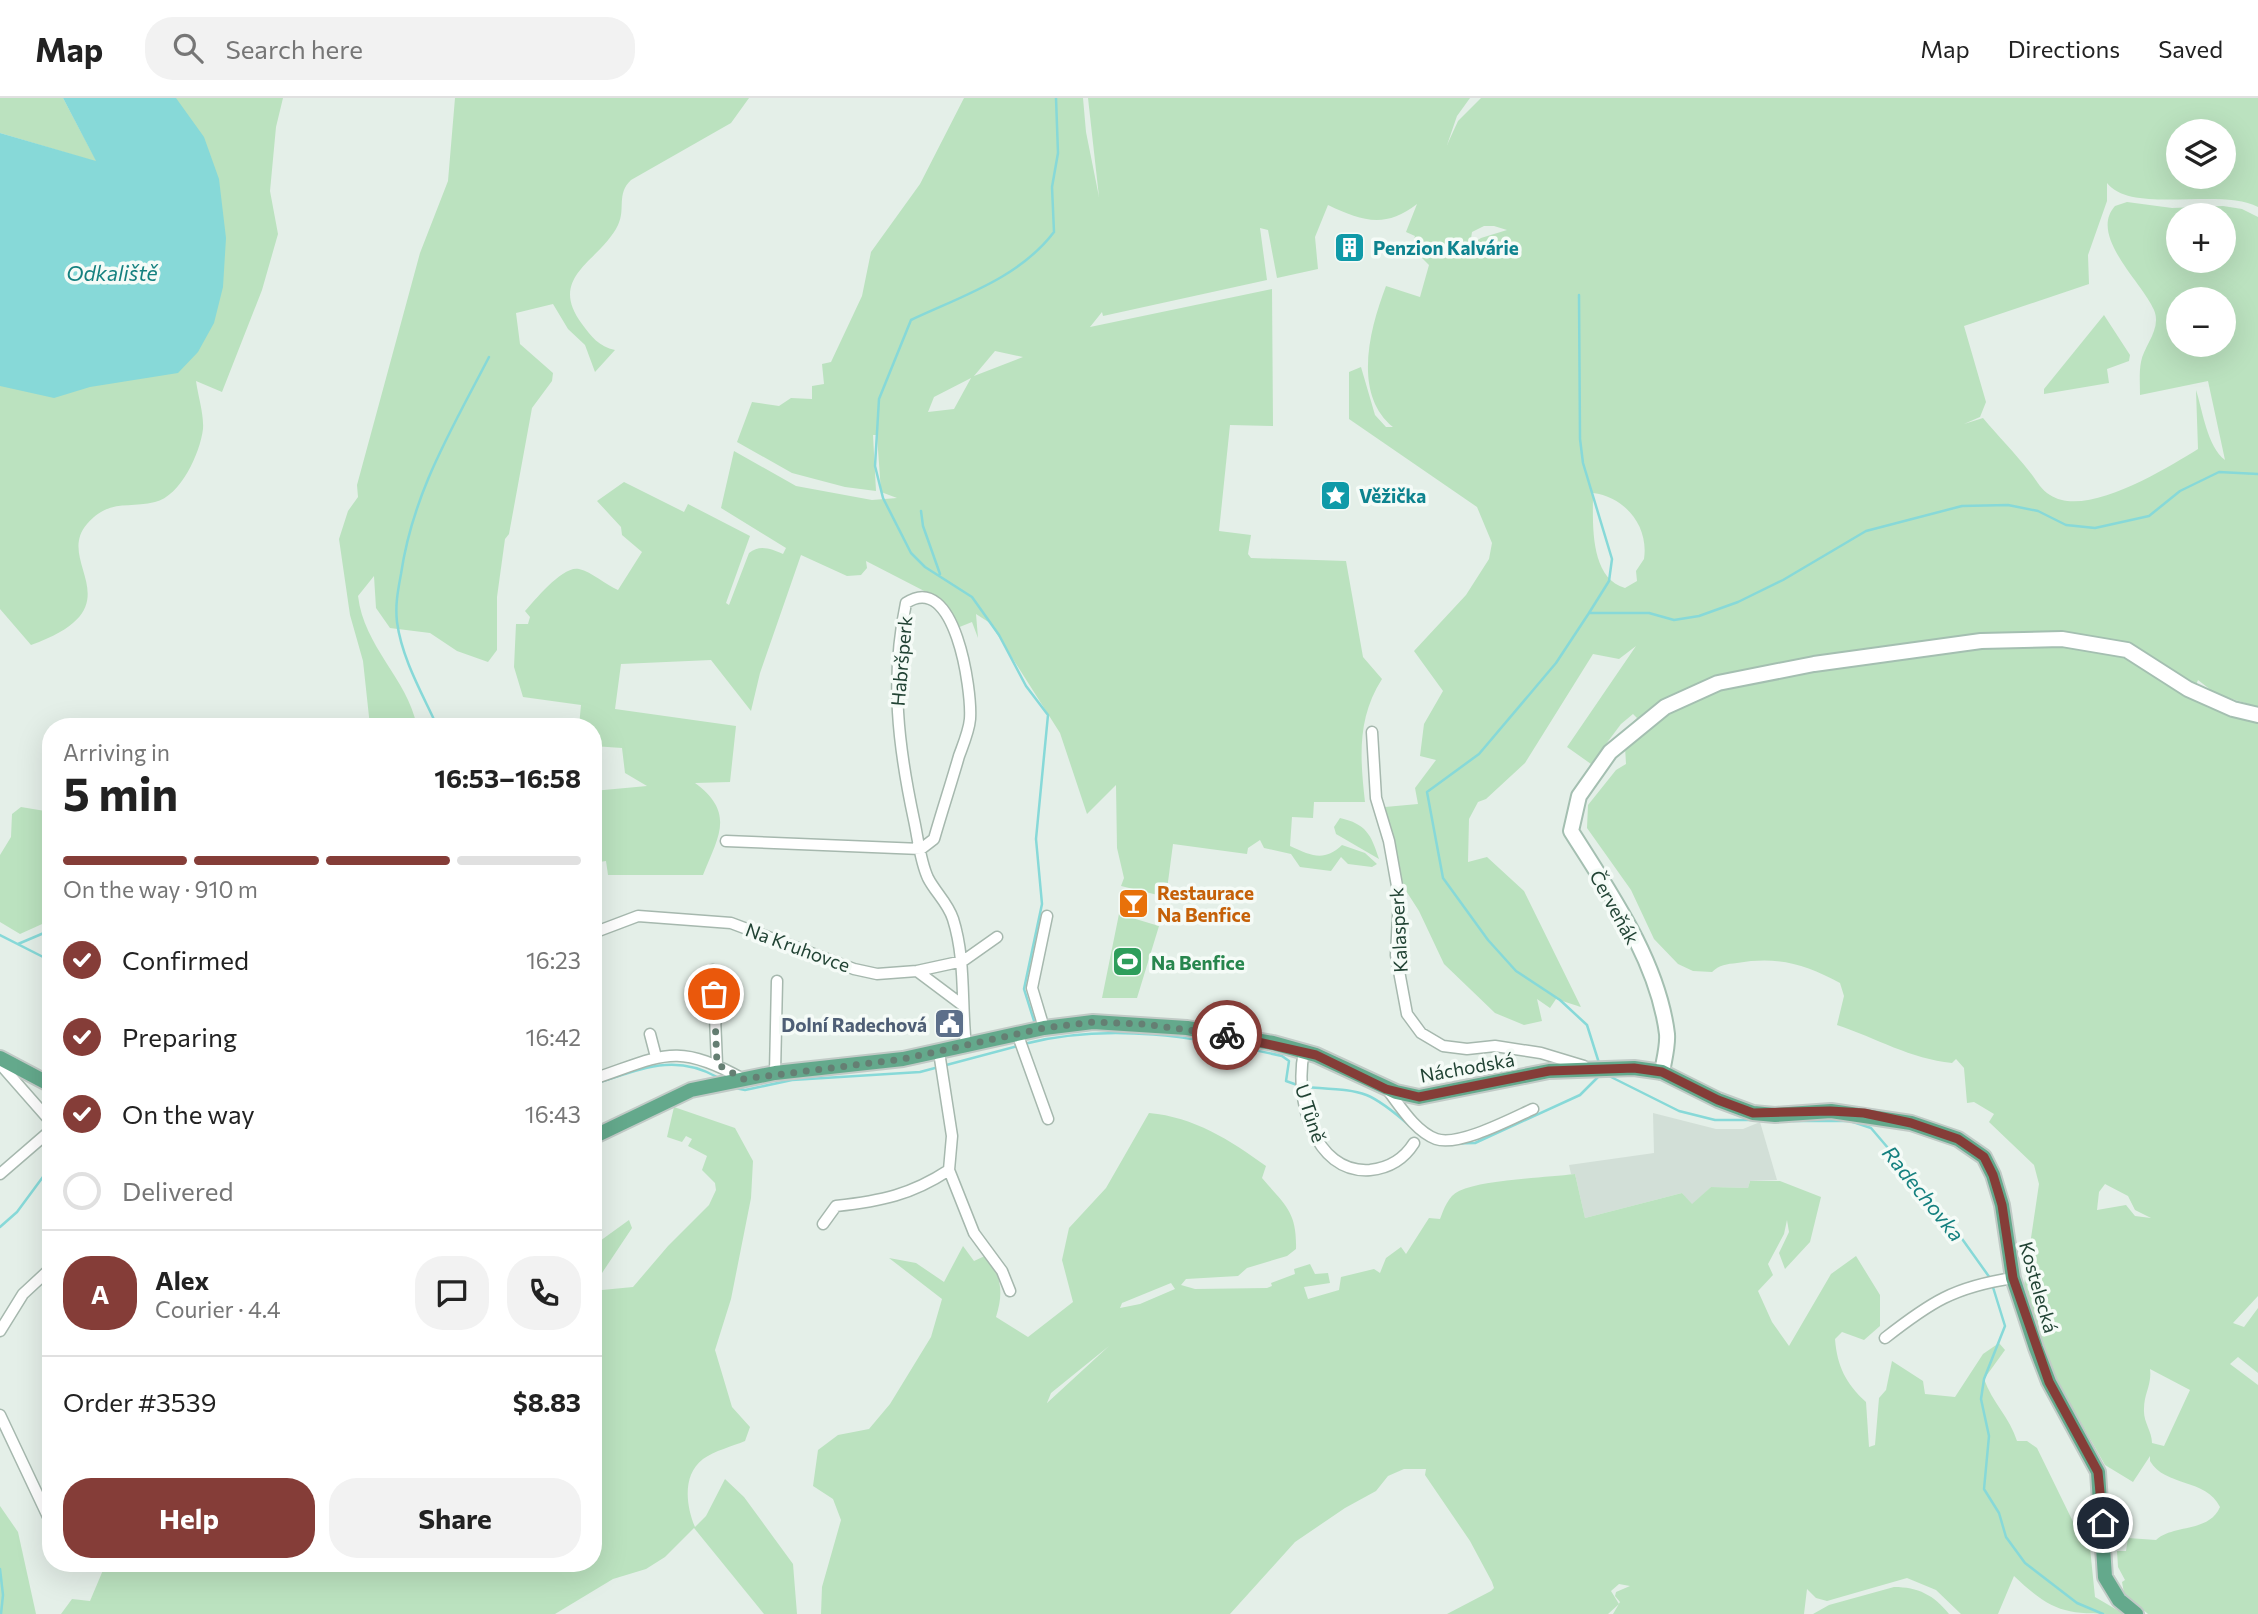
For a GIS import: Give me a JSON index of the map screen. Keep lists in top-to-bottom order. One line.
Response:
{"streets":{"main road":["Náchodská","Kostelecká"],"street":["Habršperk","Červeňák","Kalasperk","Na Kruhovce","U Tůně"]},"crossings":[["Habršperk","Na Kruhovce"],["Habršperk","Náchodská"],["Červeňák","Náchodská"],["Červeňák","Kostelecká"],["Kalasperk","Náchodská"],["Náchodská","U Tůně"],["Náchodská","Kostelecká"]],"water":["Odkaliště","Radechovka"],"places":{"building":["Penzion Kalvárie"],"place":["Věžička"],"bar":["Restaurace Na Benfice"],"sports":["Na Benfice"],"public building":["Dolní Radechová"]},"page":{"header":"Map","search":"Search here","nav":["Map","Directions","Saved"],"map_buttons":["+","−"],"heading":["5 min","Arriving in","16:53–16:58"],"panel":["Alex","Courier · 4.4","Order #3539","$8.83"],"bar":"On the way · 910 m","list":[["Confirmed","16:23"],["Preparing","16:42"],["On the way","16:43"],"Delivered"],"round":"A","buttons":["Help","Share"]}}
